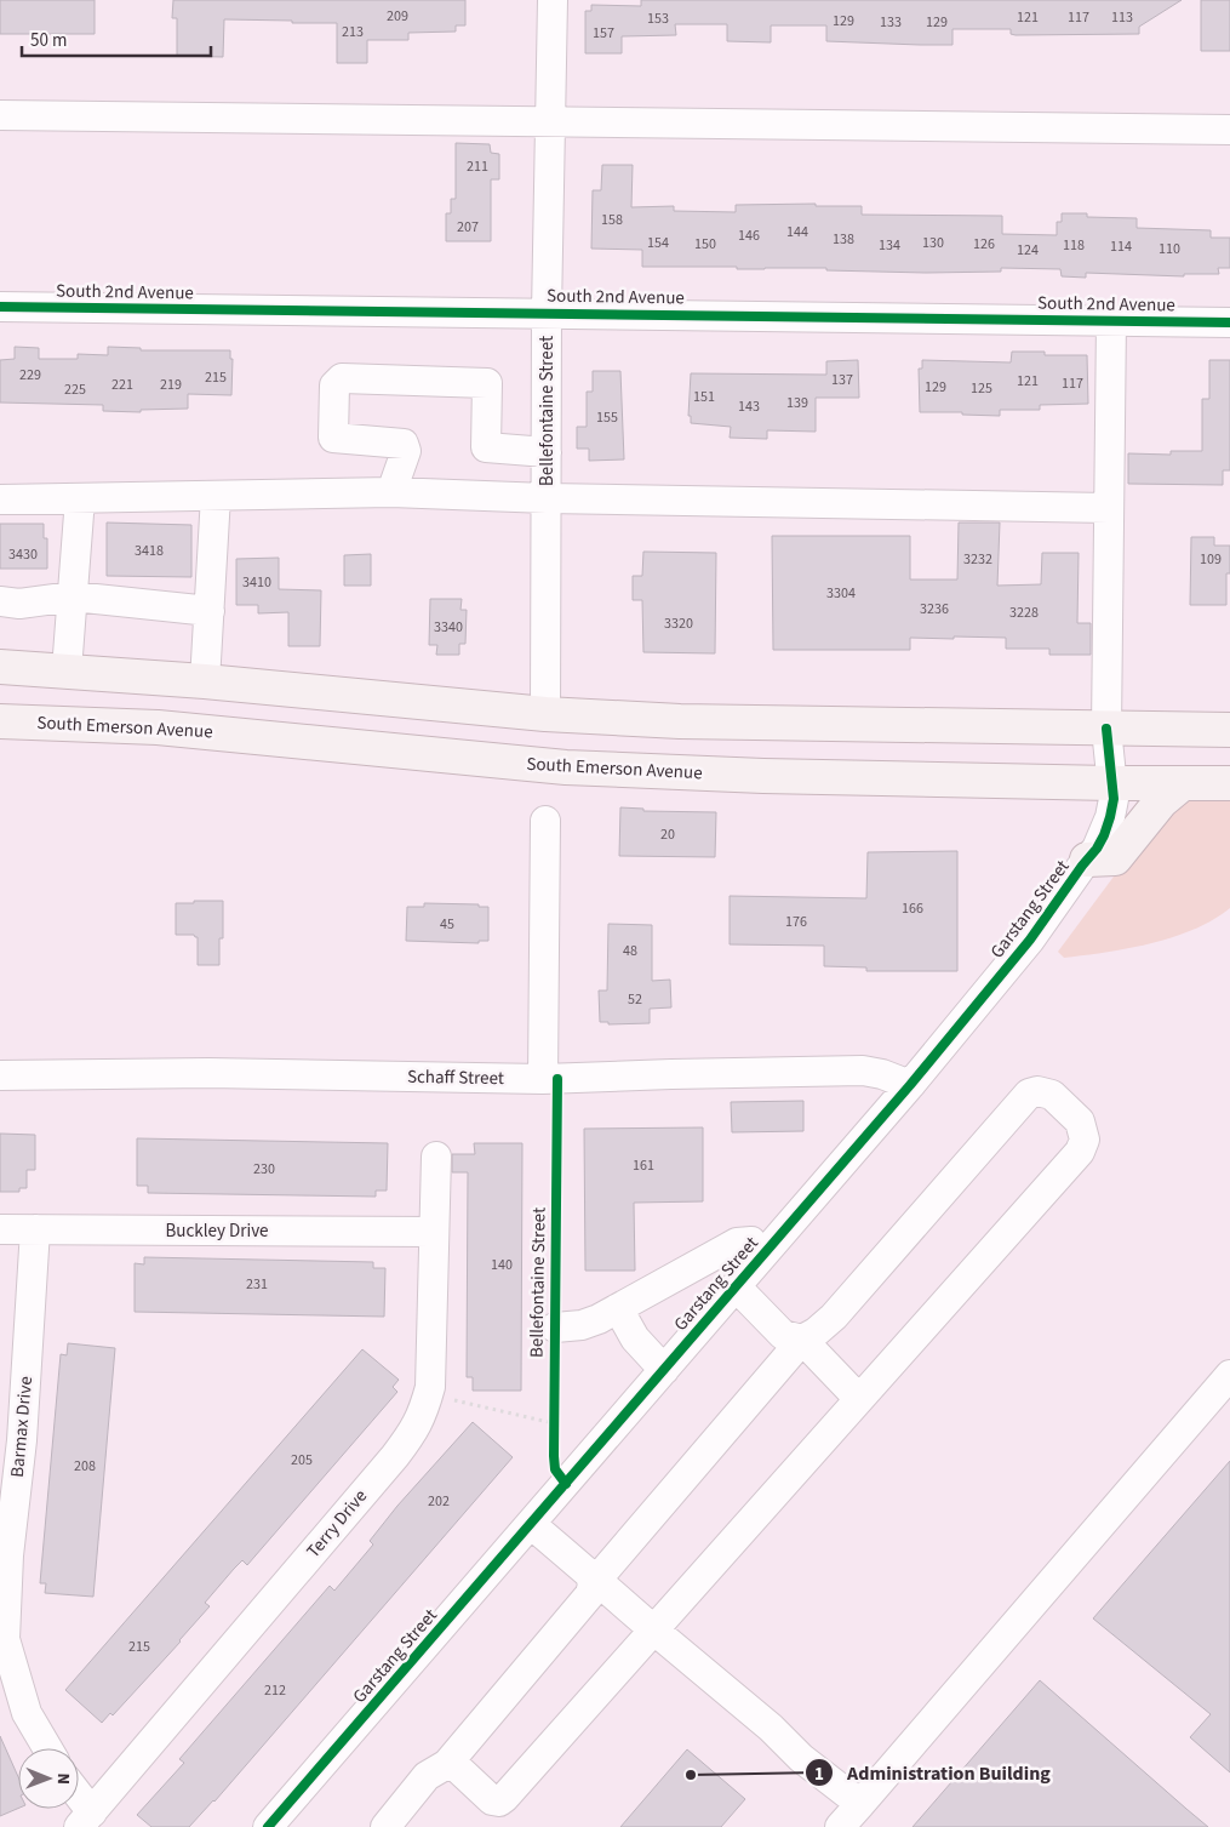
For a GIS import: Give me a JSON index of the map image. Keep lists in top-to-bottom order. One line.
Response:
{"streets":{"main road":["South Emerson Avenue"],"street":["South 2nd Avenue","Bellefontaine Street","Garstang Street","Schaff Street","Buckley Drive","Barmax Drive","Terry Drive"]},"crossings":[["South 2nd Avenue","Bellefontaine Street"],["South 2nd Avenue","Garstang Street"],["South Emerson Avenue","Garstang Street"],["Garstang Street","Schaff Street"],["Buckley Drive","Barmax Drive"],["Buckley Drive","Terry Drive"]],"places":["Administration Building"],"house_numbers":["209","121","117","113","153","129","133","129","213","157","211","158","207","144","146","138","154","130","150","126","134","118","114","110","124","229","215","137","121","117","221","219","129","125","225","151","139","143","155","3418","3430","3232","109","3410","3304","3236","3228","3320","3340","20","166","176","45","48","52","161","230","140","231","205","208","202","215","212"],"scale_bar":"50 m","north":"right"}
